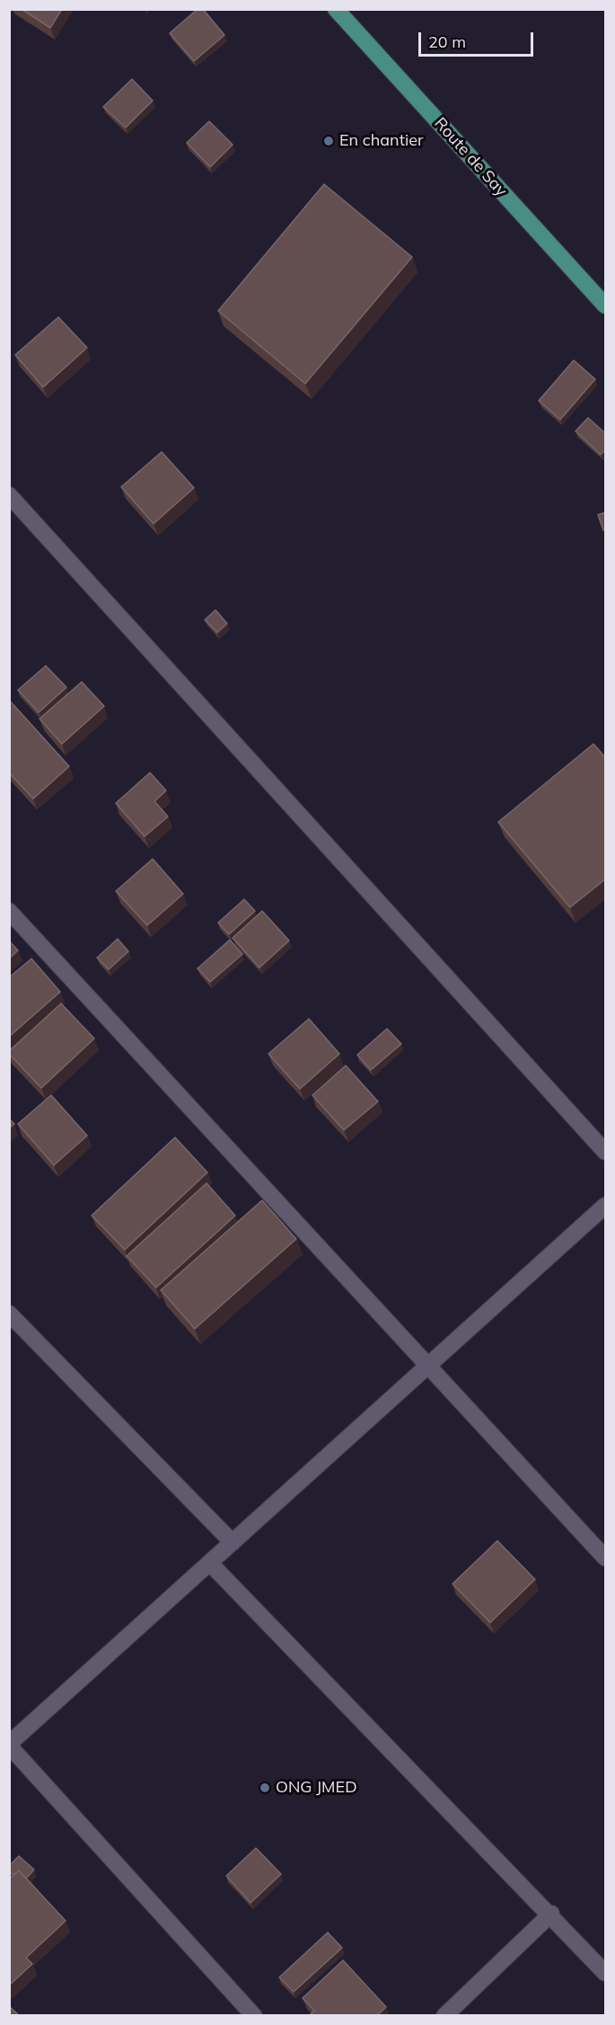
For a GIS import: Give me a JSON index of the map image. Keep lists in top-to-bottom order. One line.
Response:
{"streets":{"main road":["Route de Say"]},"places":["En chantier","ONG JMED"],"scale_bar":"20 m"}
